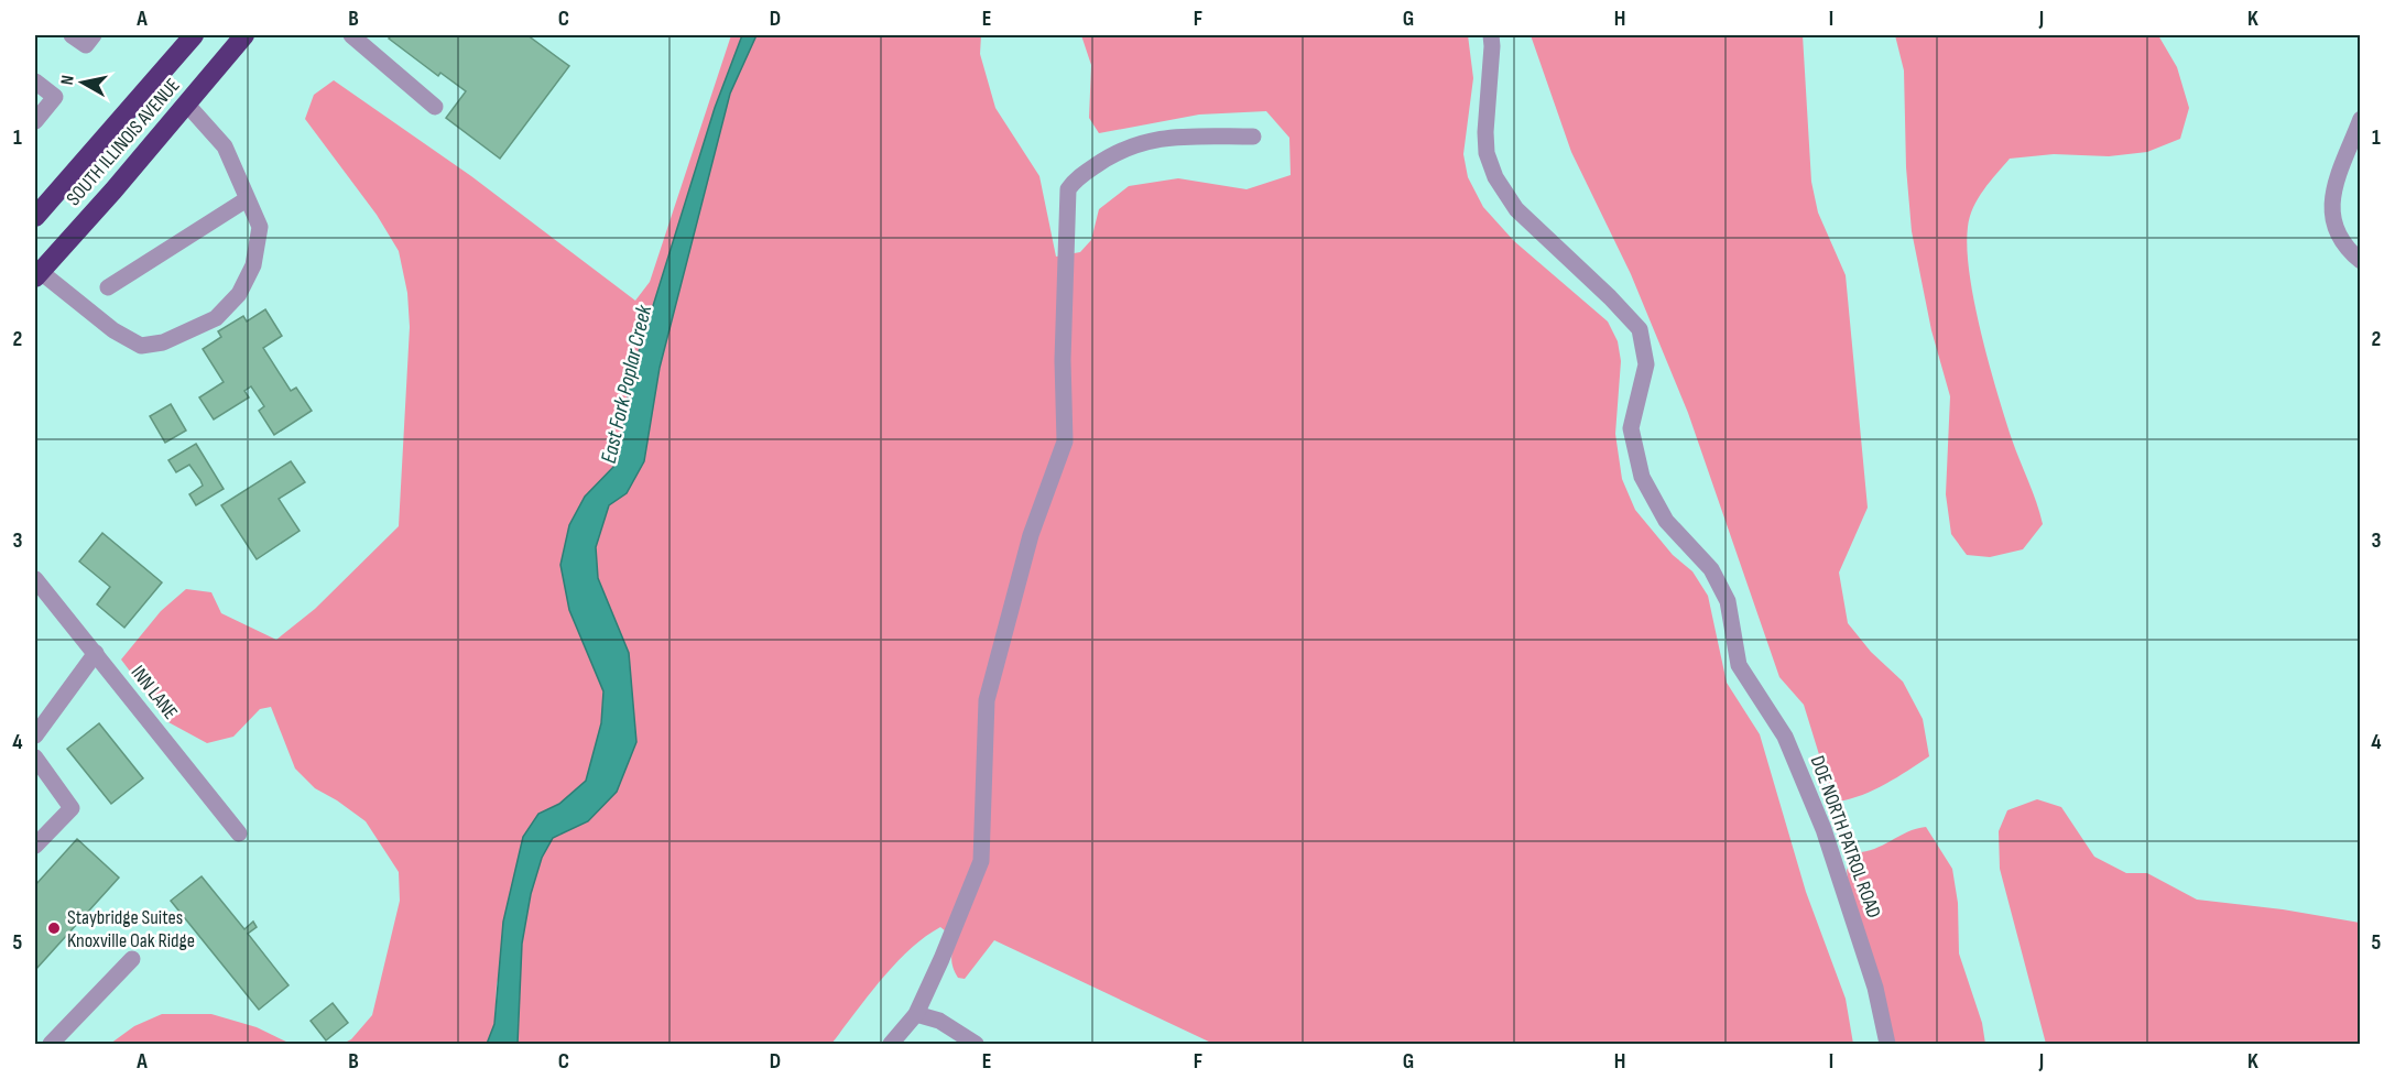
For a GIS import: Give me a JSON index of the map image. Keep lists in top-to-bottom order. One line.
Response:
{"streets":{"highway":["SOUTH ILLINOIS AVENUE"],"street":["INN LANE","DOE NORTH PATROL ROAD"]},"water":["East Fork Poplar Creek"],"places":["Staybridge Suites Knoxville Oak Ridge"],"north":"left","grid":{"columns":["A","B","C","D","E","F","G","H","I","J","K"],"rows":["1","2","3","4","5"]}}
